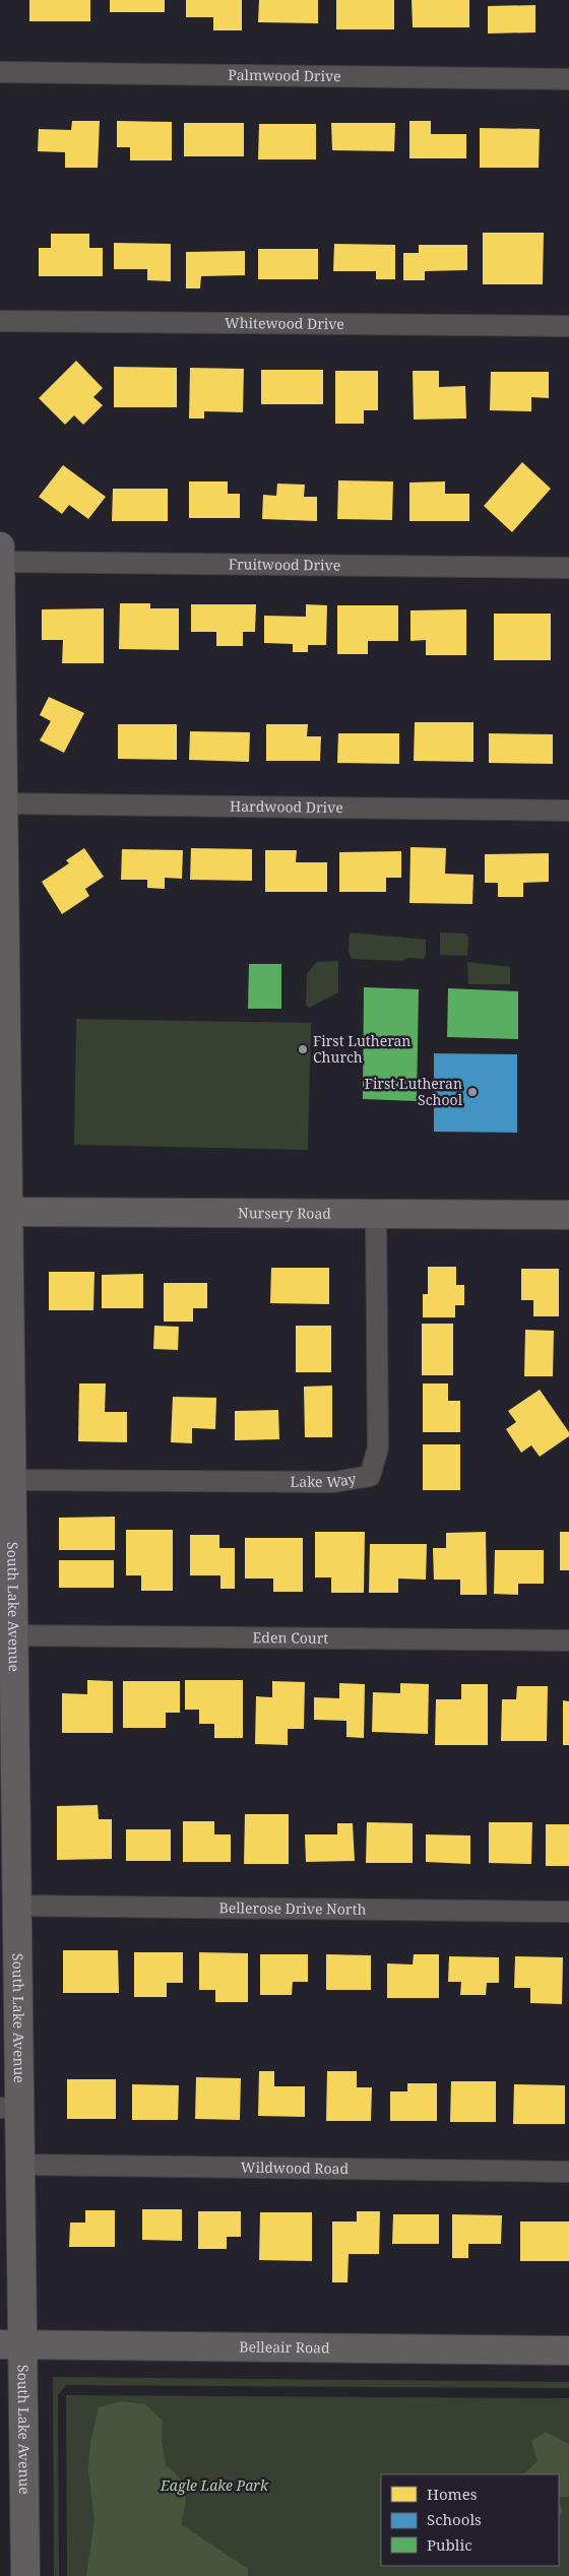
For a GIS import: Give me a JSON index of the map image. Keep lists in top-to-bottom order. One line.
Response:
{"streets":{"street":["Palmwood Drive","Whitewood Drive","Fruitwood Drive","Hardwood Drive","Nursery Road","Lake Way","South Lake Avenue","Eden Court","Bellerose Drive North","Wildwood Road","Belleair Road"]},"crossings":[["Fruitwood Drive","South Lake Avenue"],["Hardwood Drive","South Lake Avenue"],["Nursery Road","Lake Way"],["Nursery Road","South Lake Avenue"],["Lake Way","South Lake Avenue"],["South Lake Avenue","Eden Court"],["South Lake Avenue","Bellerose Drive North"],["South Lake Avenue","Wildwood Road"],["South Lake Avenue","Belleair Road"]],"parks":["Eagle Lake Park"],"places":["First Lutheran Church","First Lutheran School"],"legend":["Homes","Schools","Public"]}
